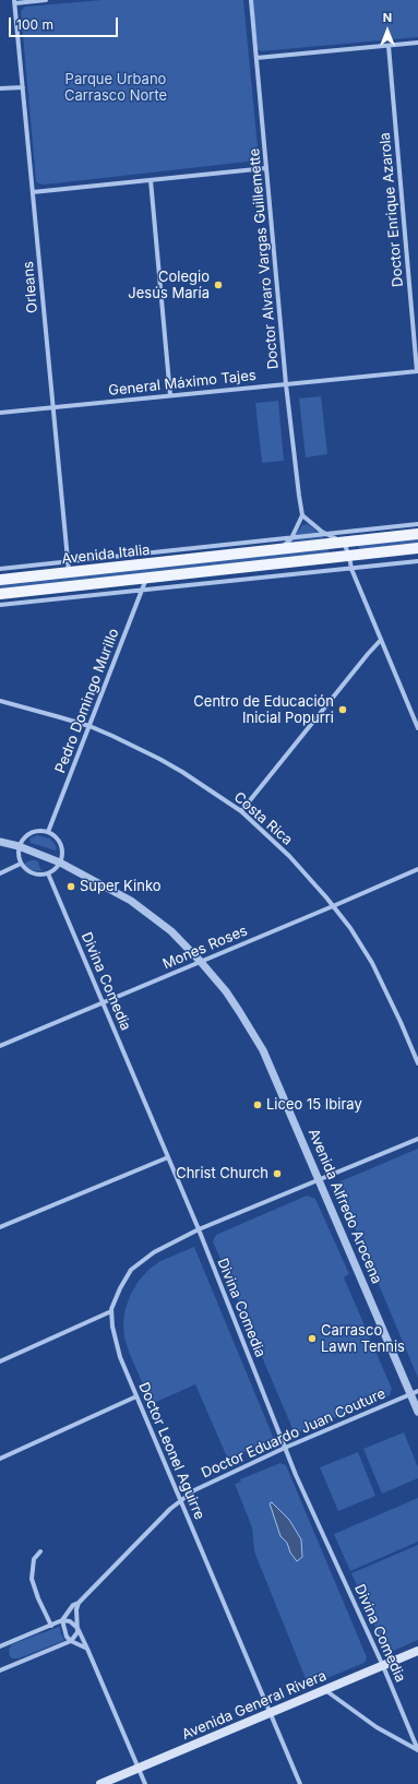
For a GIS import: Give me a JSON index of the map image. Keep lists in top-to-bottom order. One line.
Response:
{"streets":{"main road":["Avenida Italia","Avenida General Rivera"],"street":["Doctor Enrique Azarola","Doctor Alvaro Vargas Guillemette","Orleans","General Máximo Tajes","Pedro Domingo Murillo","Costa Rica","Mones Roses","Divina Comedia","Avenida Alfredo Arocena","Doctor Eduardo Juan Couture","Doctor Leonel Aguirre"]},"crossings":[["Doctor Enrique Azarola","General Máximo Tajes"],["Doctor Alvaro Vargas Guillemette","General Máximo Tajes"],["Orleans","General Máximo Tajes"],["Orleans","Avenida Italia"],["Avenida Italia","Pedro Domingo Murillo"],["Pedro Domingo Murillo","Costa Rica"],["Costa Rica","Mones Roses"],["Mones Roses","Divina Comedia"],["Mones Roses","Avenida Alfredo Arocena"],["Divina Comedia","Doctor Eduardo Juan Couture"],["Divina Comedia","Doctor Leonel Aguirre"],["Divina Comedia","Avenida General Rivera"],["Avenida Alfredo Arocena","Doctor Eduardo Juan Couture"],["Avenida Alfredo Arocena","Doctor Leonel Aguirre"],["Doctor Eduardo Juan Couture","Doctor Leonel Aguirre"],["Doctor Leonel Aguirre","Avenida General Rivera"]],"parks":["Parque Urbano Carrasco Norte"],"places":["Colegio Jesús María","Centro de Educación Inicial Popurri","Super Kinko","Liceo 15 Ibiray","Christ Church","Carrasco Lawn Tennis"],"scale_bar":"100 m","north":"top"}
